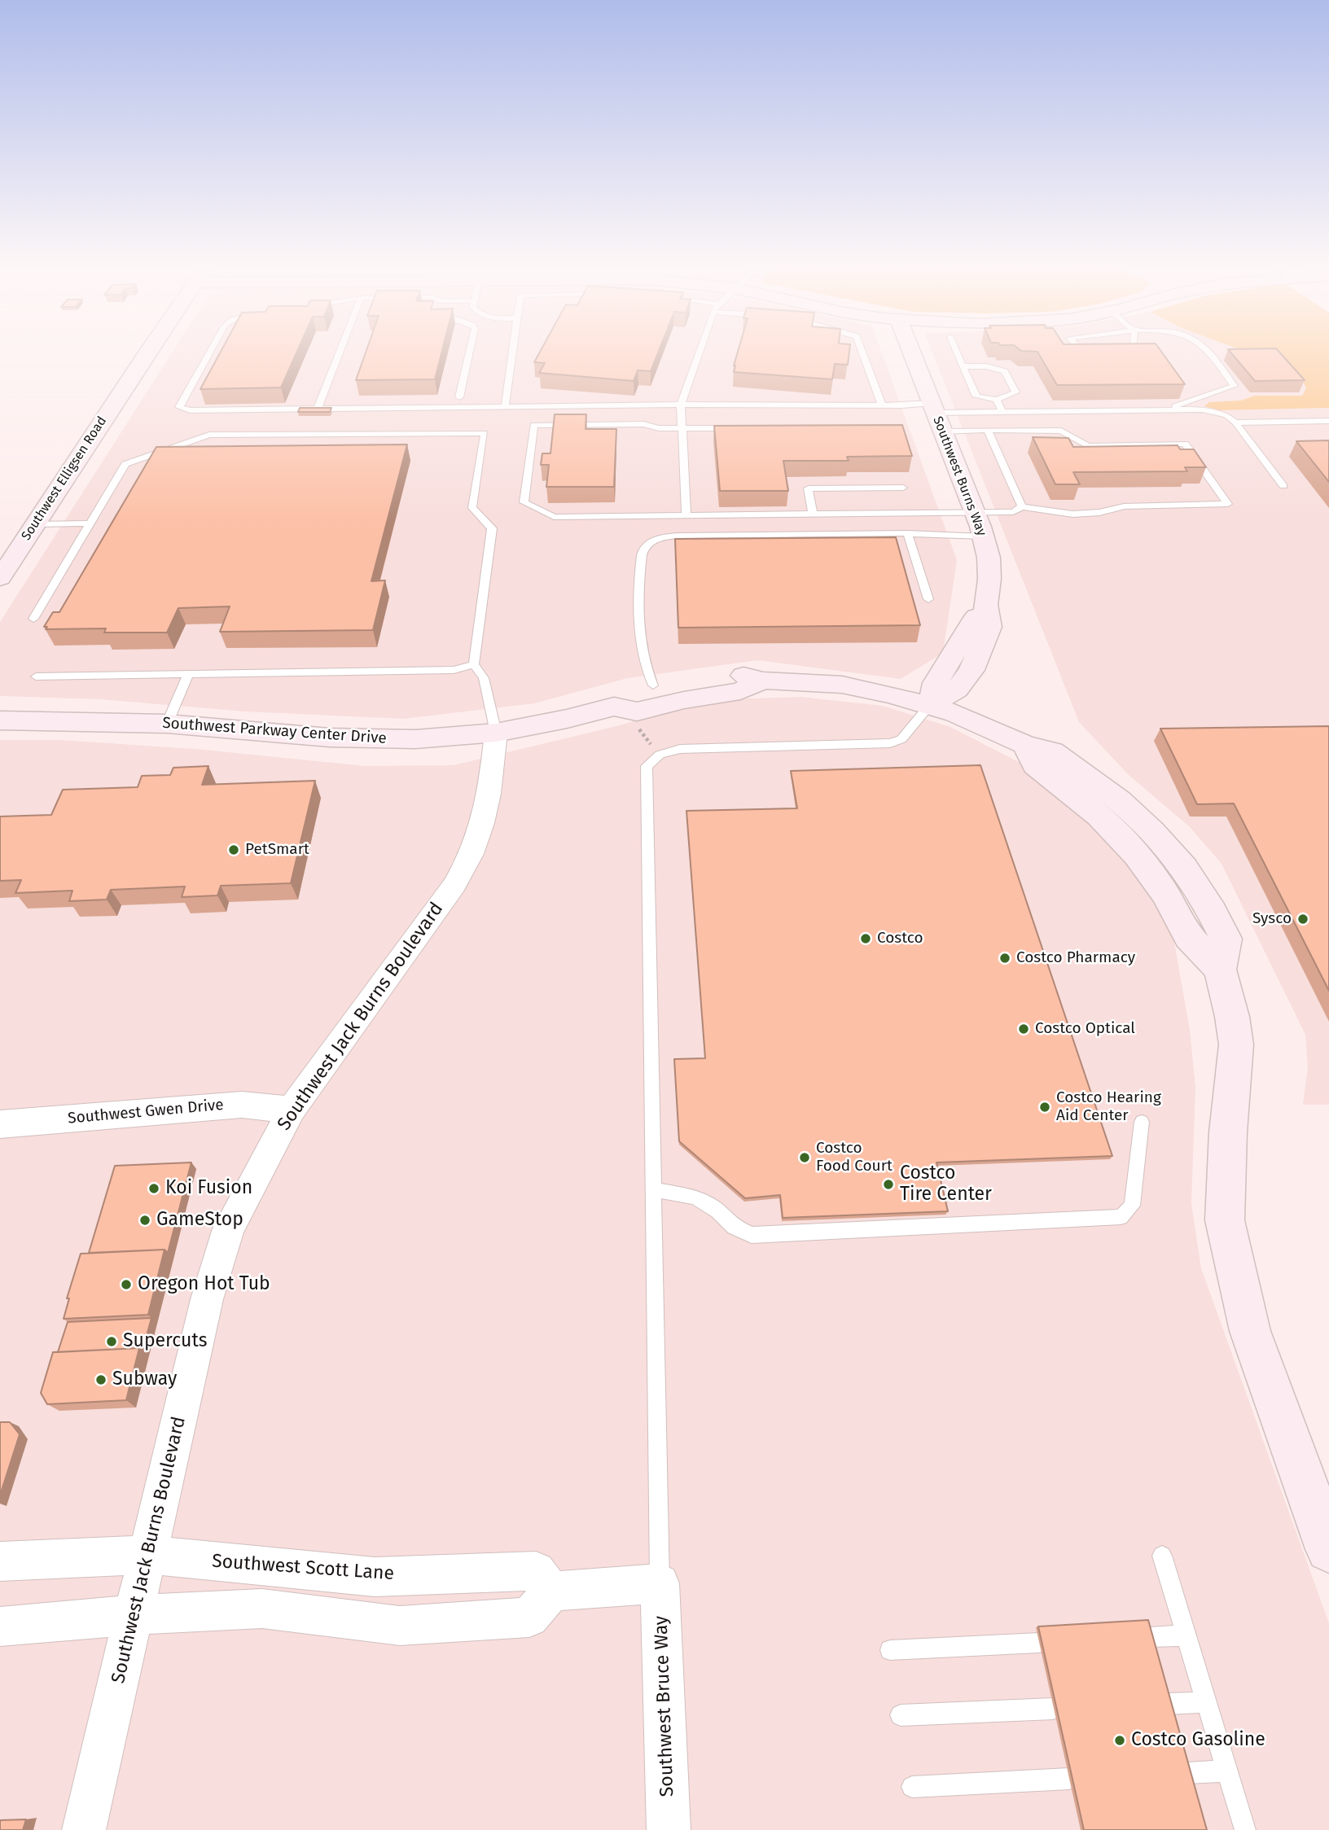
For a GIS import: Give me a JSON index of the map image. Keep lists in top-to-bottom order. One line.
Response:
{"streets":{"street":["Southwest Burns Way","Southwest Elligsen Road","Southwest Parkway Center Drive","Southwest Jack Burns Boulevard","Southwest Gwen Drive","Southwest Scott Lane","Southwest Bruce Way"]},"crossings":[["Southwest Burns Way","Southwest Parkway Center Drive"],["Southwest Parkway Center Drive","Southwest Jack Burns Boulevard"],["Southwest Jack Burns Boulevard","Southwest Gwen Drive"],["Southwest Jack Burns Boulevard","Southwest Scott Lane"]],"places":["PetSmart","Sysco","Costco","Costco Pharmacy","Costco Optical","Costco Hearing Aid Center","Costco Food Court","Costco Tire Center","Koi Fusion","GameStop","Oregon Hot Tub","Supercuts","Subway","Costco Gasoline"]}
